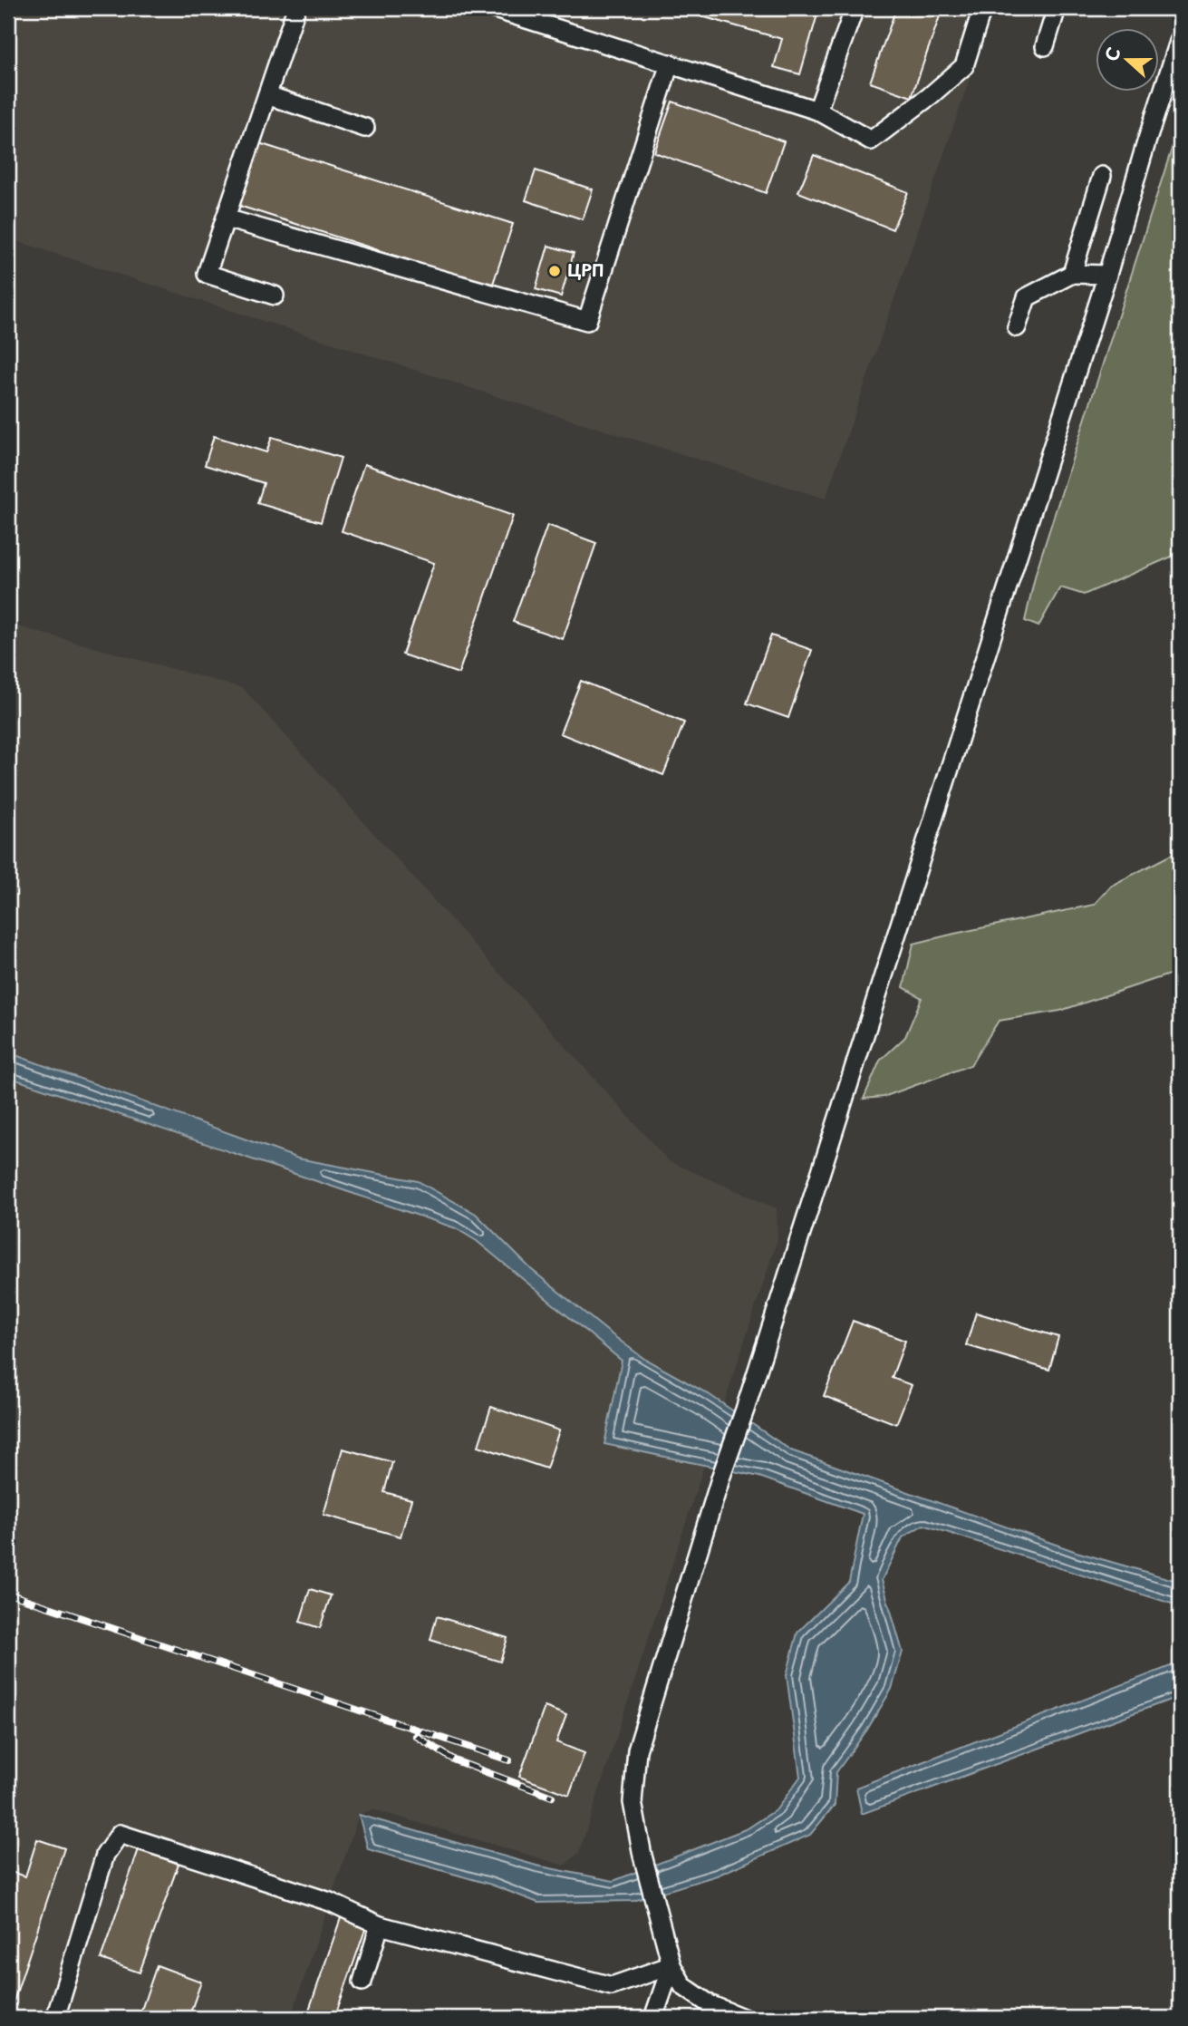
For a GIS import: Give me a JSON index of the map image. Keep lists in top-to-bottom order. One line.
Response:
{"places":["ЦРП"],"north":"left"}
